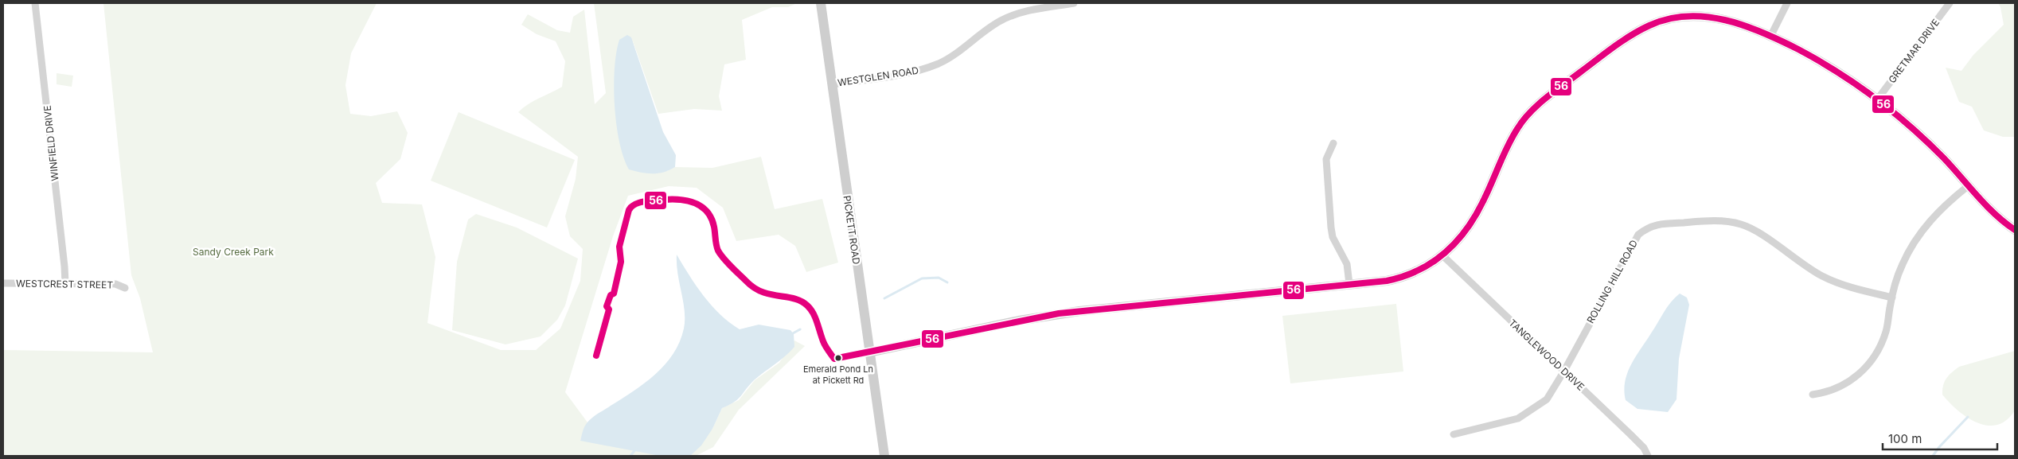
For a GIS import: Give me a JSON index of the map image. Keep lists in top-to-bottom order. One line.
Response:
{"streets":{"street":["GRETMAR DRIVE","WESTGLEN ROAD","WINFIELD DRIVE","PICKETT ROAD","ROLLING HILL ROAD","WESTCREST STREET","TANGLEWOOD DRIVE"]},"crossings":[["WESTGLEN ROAD","PICKETT ROAD"],["WINFIELD DRIVE","WESTCREST STREET"],["ROLLING HILL ROAD","TANGLEWOOD DRIVE"]],"parks":["Sandy Creek Park"],"places":["Emerald Pond Ln at Pickett Rd"],"lines":["transit line 56"],"scale_bar":"100 m"}
